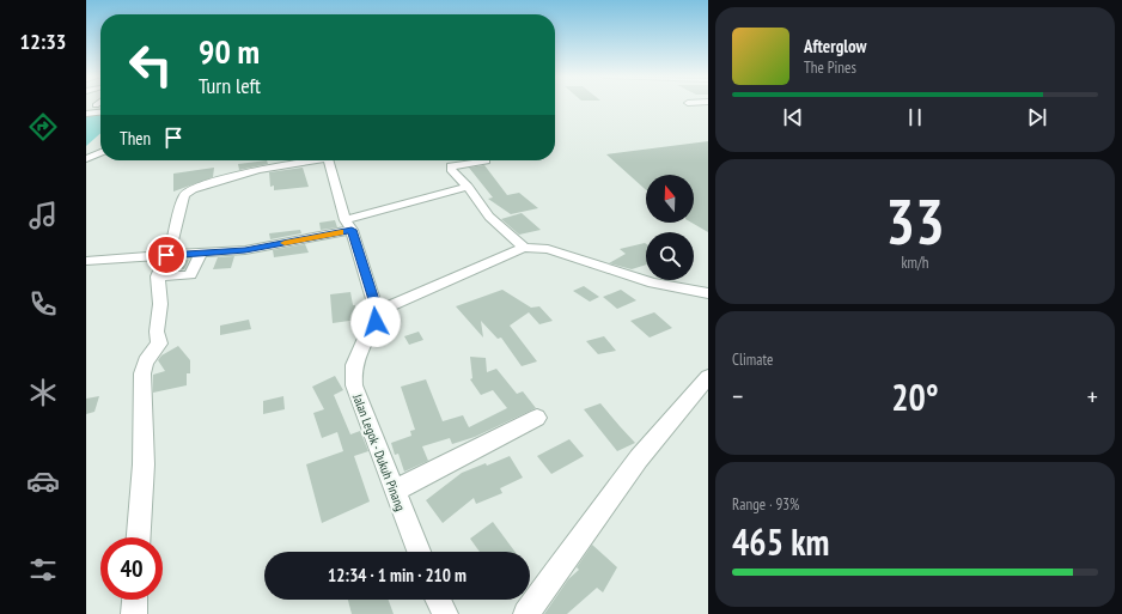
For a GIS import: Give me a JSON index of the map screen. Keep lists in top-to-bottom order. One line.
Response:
{"streets":{"street":["Jalan Legok - Dukuh Pinang"]},"north":"top","page":{"tabs":"12:33","turn":["90 m","Turn left"],"song":["Afterglow","The Pines"],"then":"Then","tile":[["33","km/h"],"Climate",["Range · 93%","465 km"]],"heat":["−","20°","+"],"limit":"40","trip":"12:34 · 1 min · 210 m"}}
